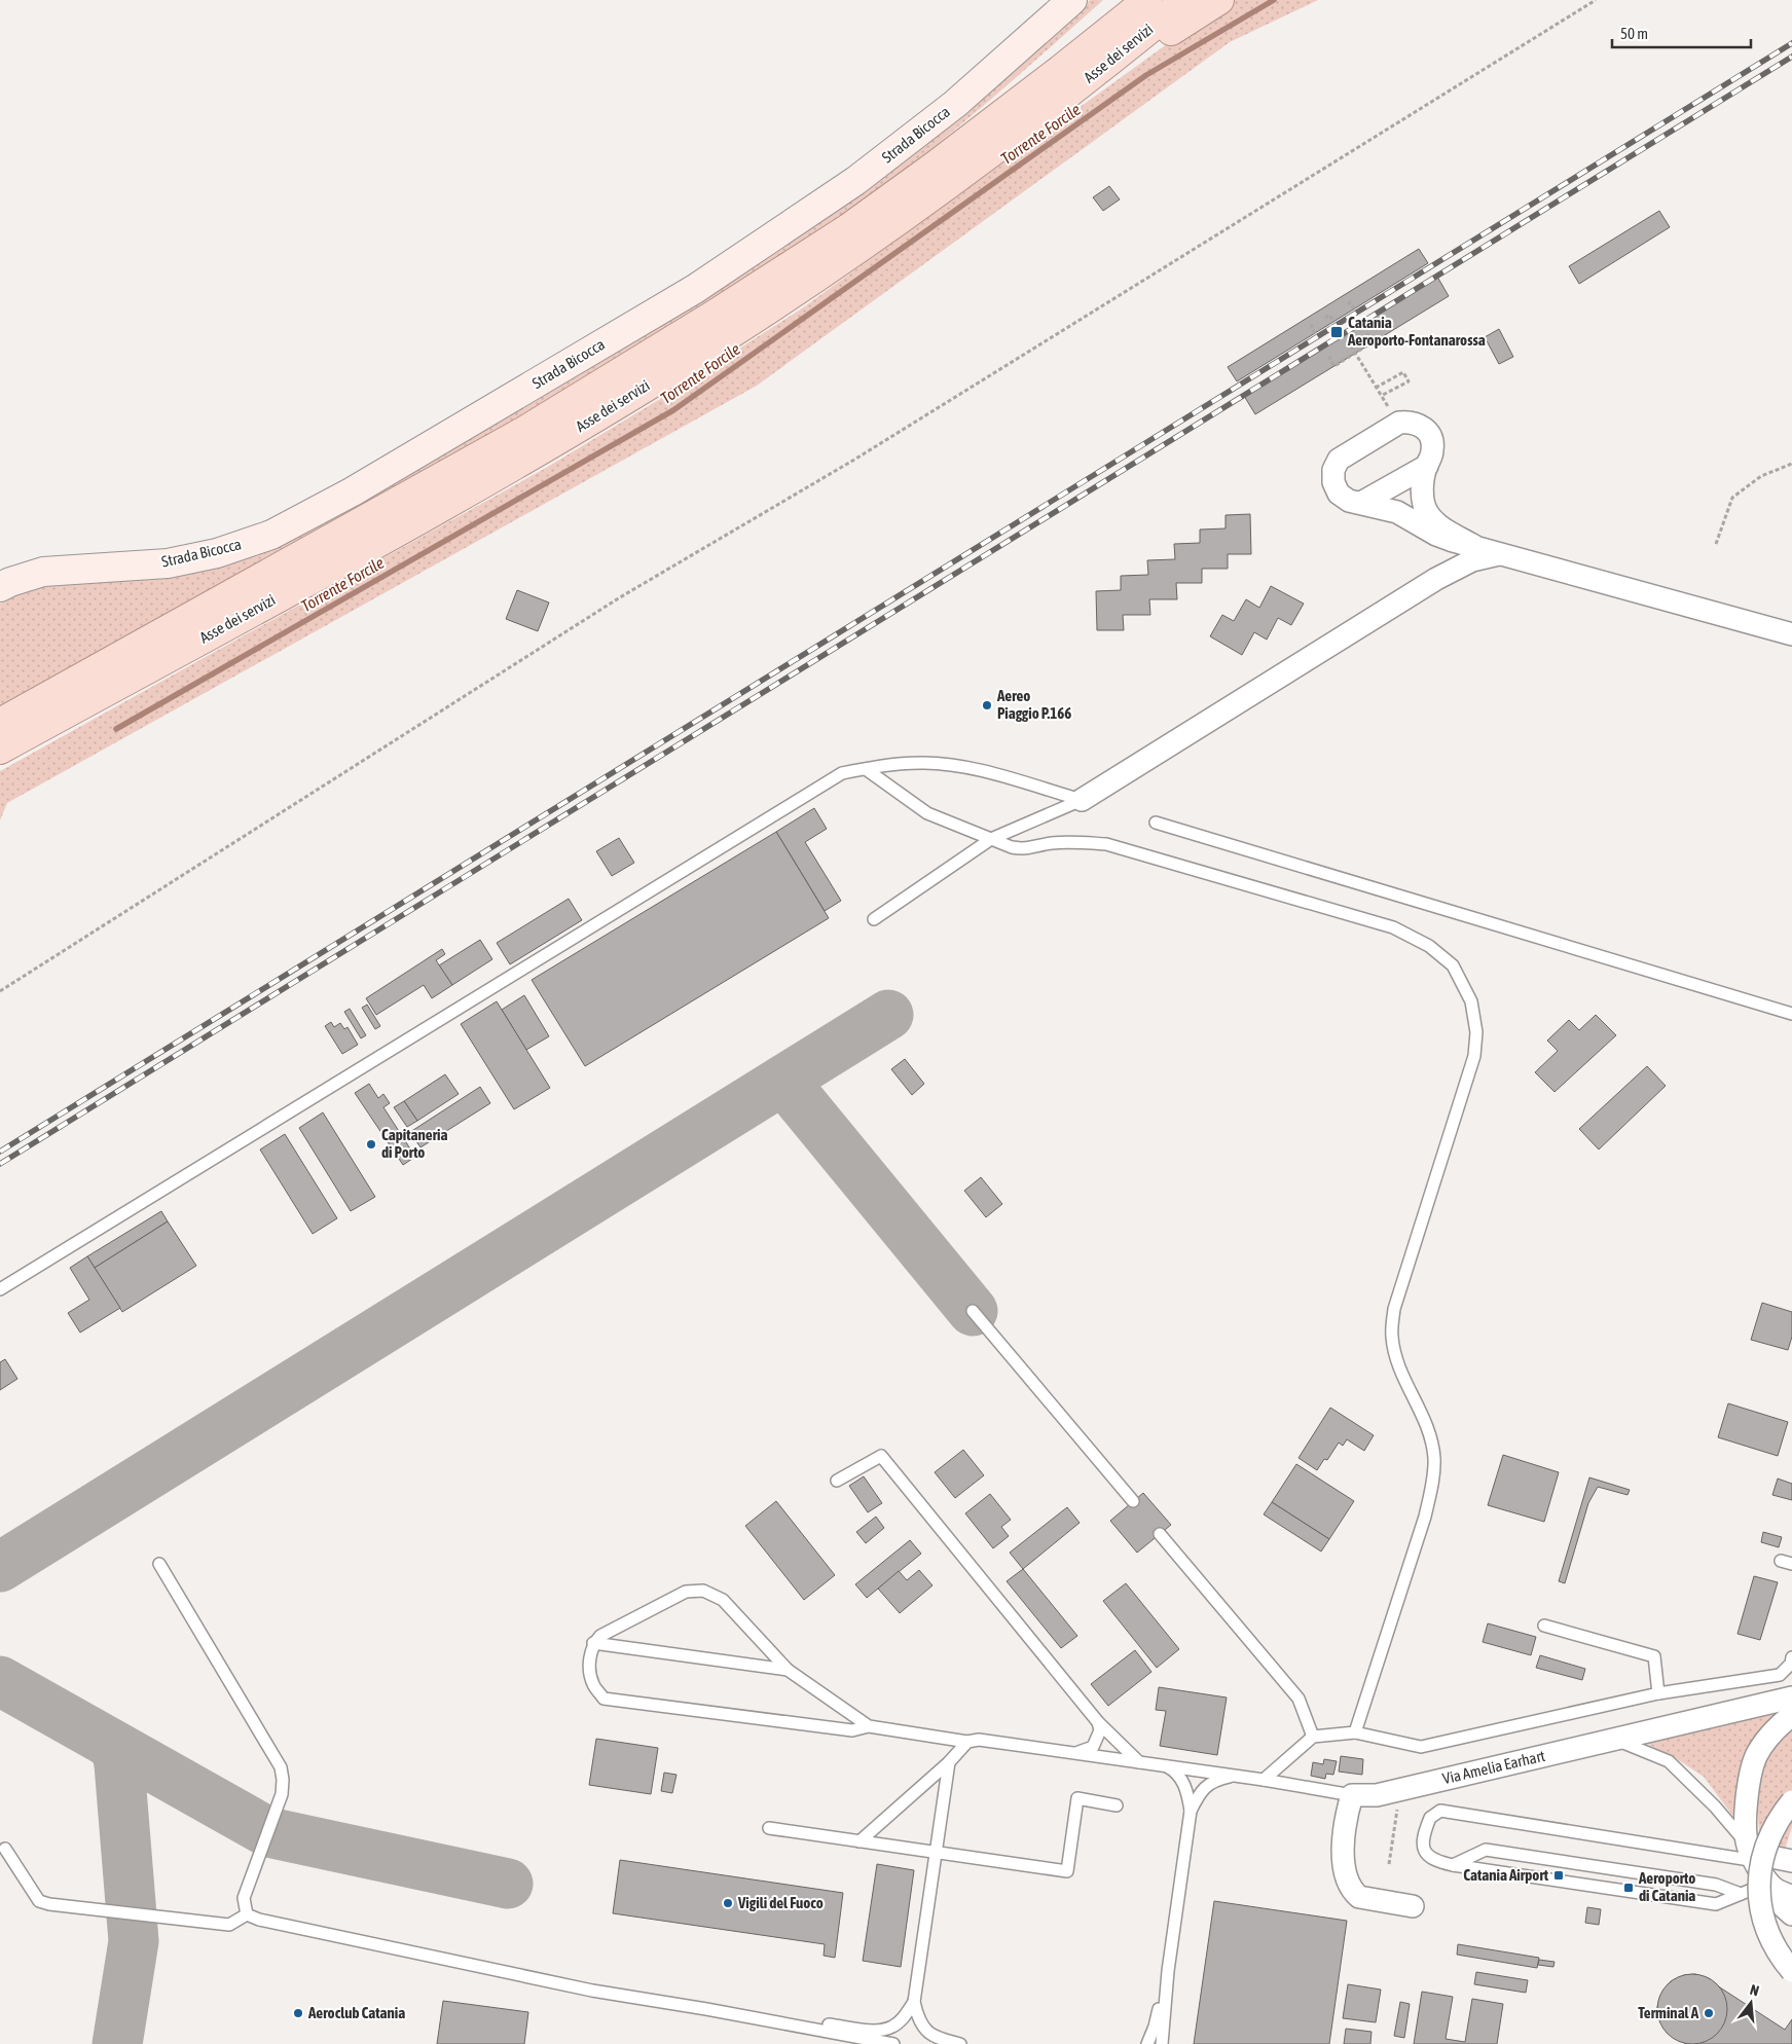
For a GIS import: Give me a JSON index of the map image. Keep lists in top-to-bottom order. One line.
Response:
{"streets":{"main road":["Asse dei servizi","Strada Bicocca"],"street":["Via Amelia Earhart"]},"water":["Torrente Forcile"],"places":{"transit":["Catania Aeroporto-Fontanarossa","Catania Airport","Aeroporto di Catania"],"other":["Aereo Piaggio P.166","Capitaneria di Porto","Vigili del Fuoco","Aeroclub Catania","Terminal A"]},"scale_bar":"50 m","north":"top"}
